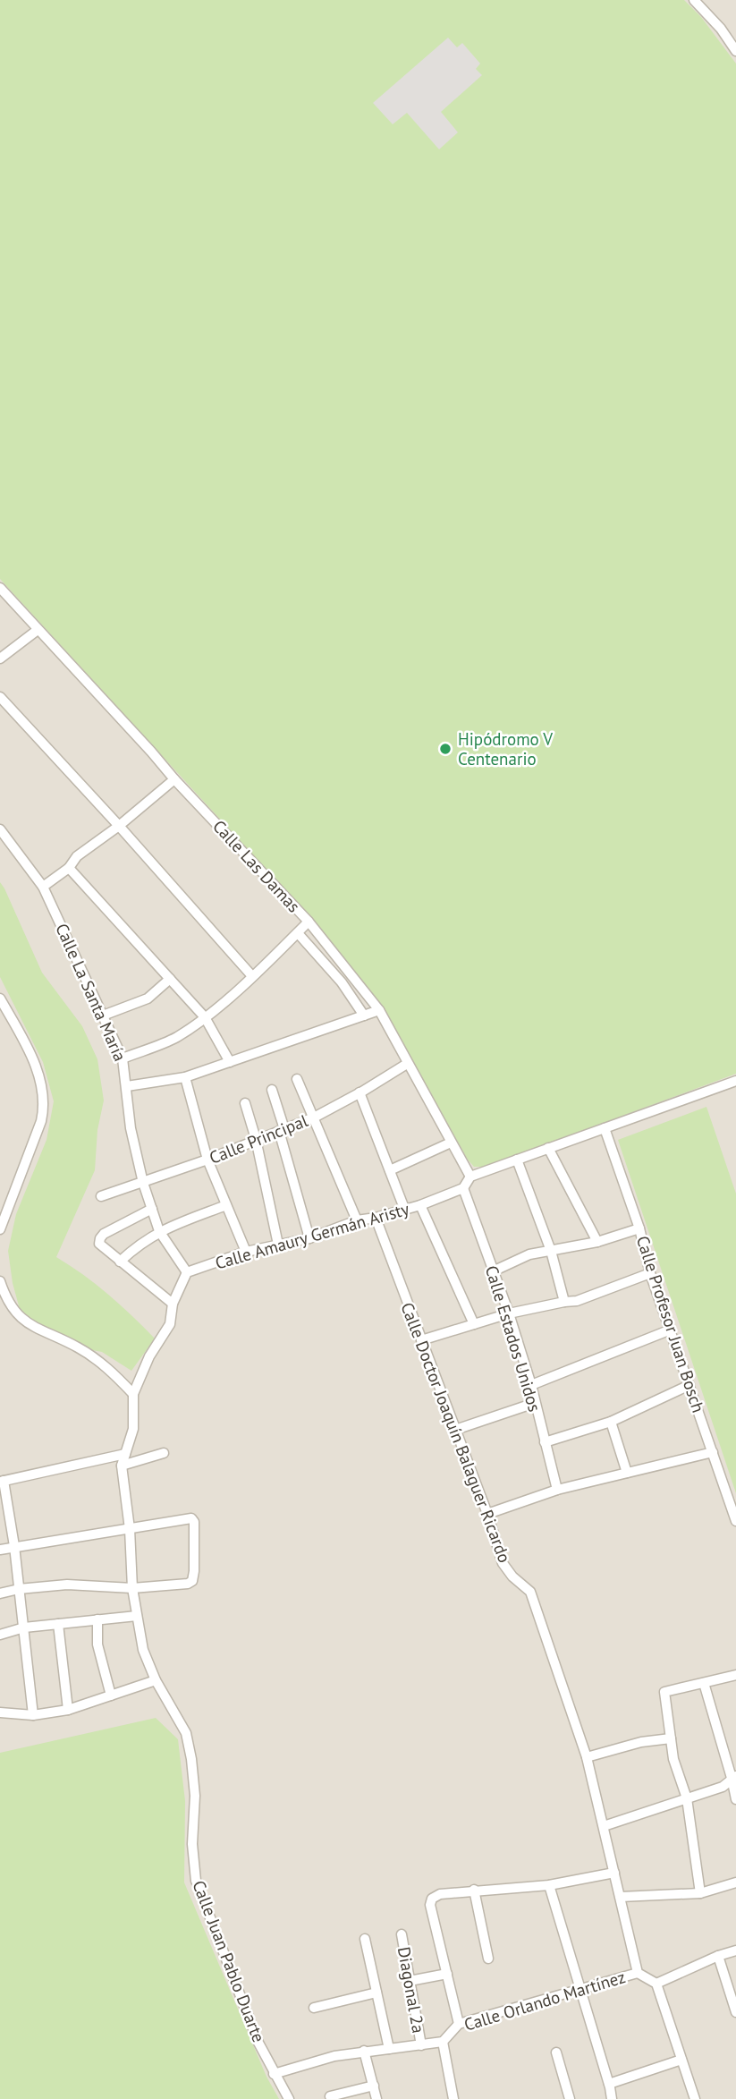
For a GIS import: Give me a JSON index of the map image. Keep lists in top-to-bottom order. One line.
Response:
{"streets":{"street":["Calle Las Damas","Calle La Santa María","Calle Principal","Calle Amaury Germán Aristy","Calle Profesor Juan Bosch","Calle Estados Unidos","Calle Doctor Joaquín Balaguer Ricardo","Calle Juan Pablo Duarte","Diagonal 2a","Calle Orlando Martínez"]},"crossings":[["Calle Las Damas","Calle Principal"],["Calle La Santa María","Calle Principal"],["Calle La Santa María","Calle Amaury Germán Aristy"],["Calle Amaury Germán Aristy","Calle Estados Unidos"],["Calle Amaury Germán Aristy","Calle Doctor Joaquín Balaguer Ricardo"],["Calle Doctor Joaquín Balaguer Ricardo","Calle Orlando Martínez"],["Calle Juan Pablo Duarte","Calle Orlando Martínez"],["Diagonal 2a","Calle Orlando Martínez"]],"places":["Hipódromo V Centenario"]}
